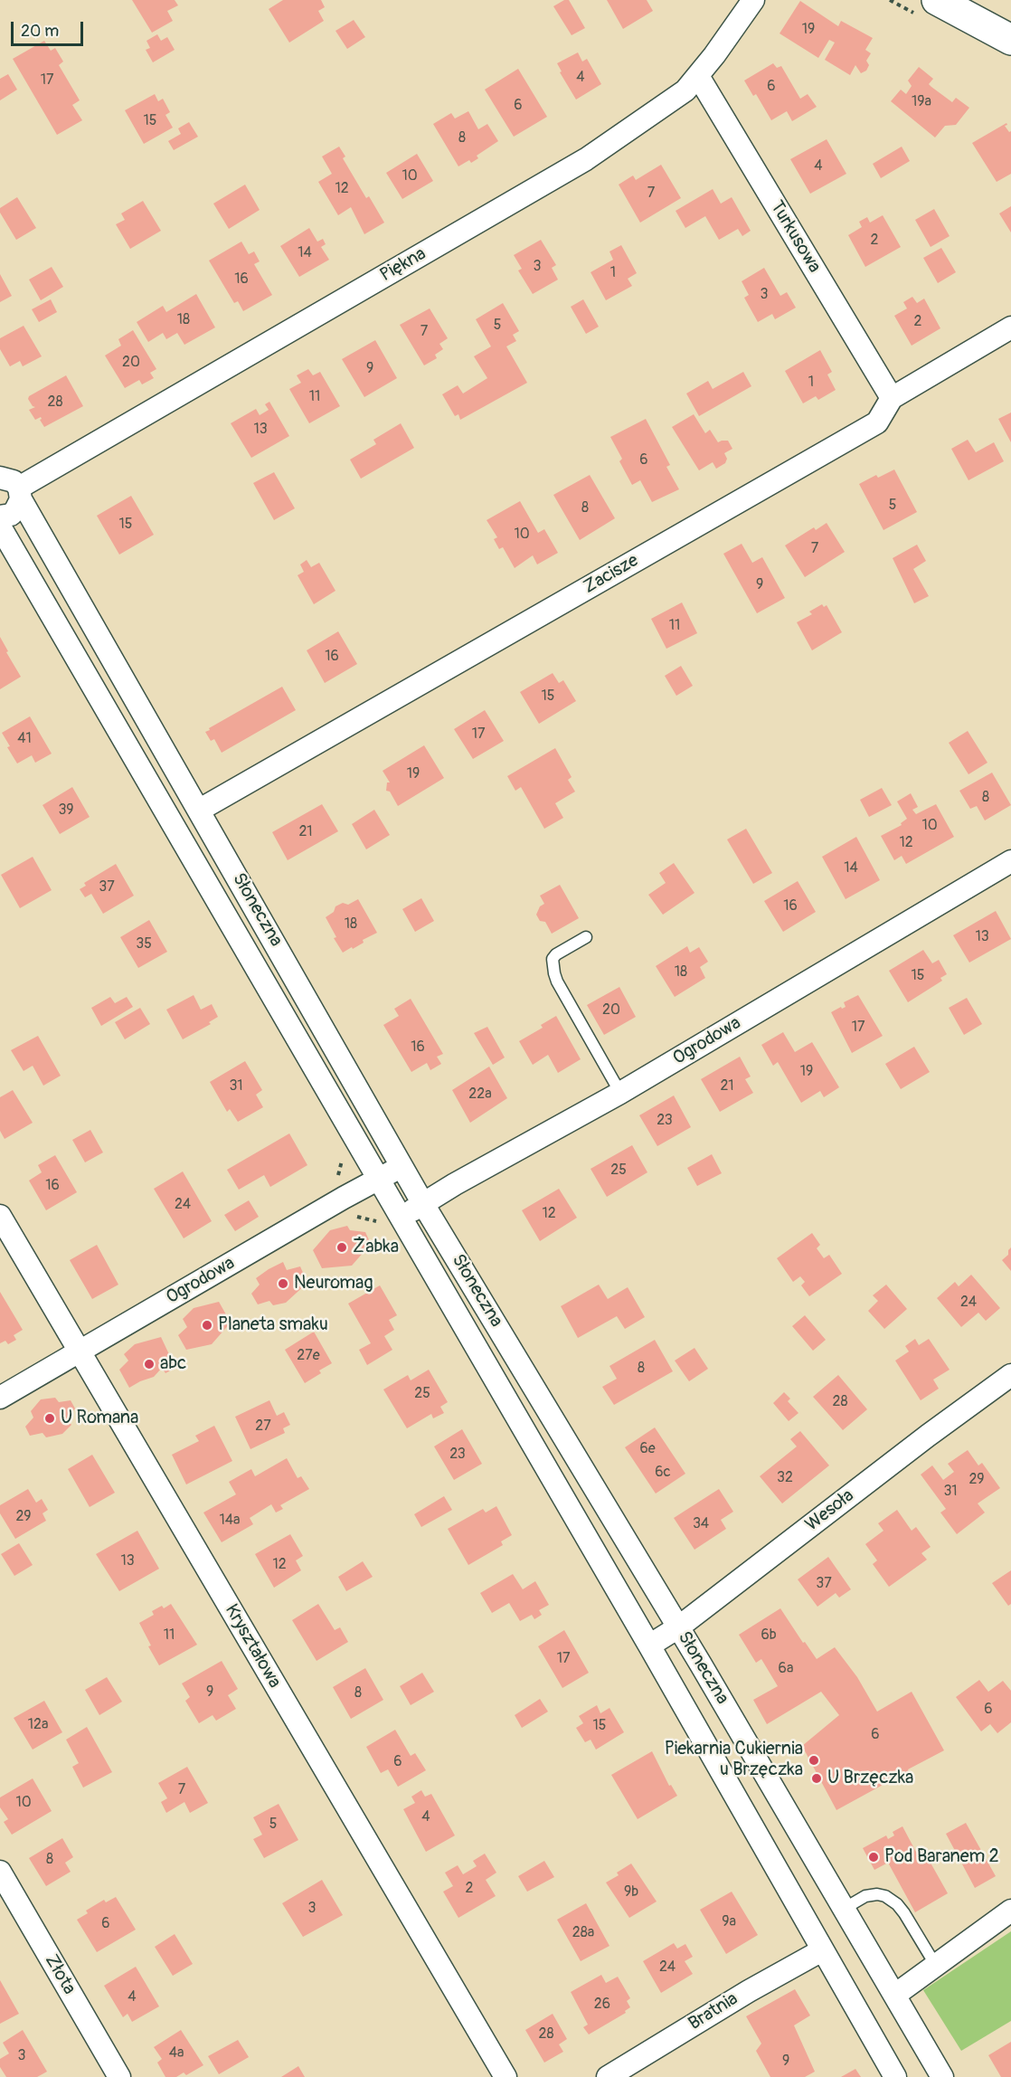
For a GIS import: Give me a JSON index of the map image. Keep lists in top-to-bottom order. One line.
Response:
{"streets":{"street":["Turkusowa","Piękna","Zacisze","Słoneczna","Ogrodowa","Wesoła","Kryształowa","Złota","Bratnia"]},"crossings":[["Turkusowa","Piękna"],["Turkusowa","Zacisze"],["Piękna","Słoneczna"],["Zacisze","Słoneczna"],["Słoneczna","Ogrodowa"],["Słoneczna","Wesoła"],["Słoneczna","Bratnia"],["Ogrodowa","Kryształowa"]],"places":["Żabka","Neuromag","Planeta smaku","abc","U Romana","Piekarnia Cukiernia u Brzęczka","U Brzęczka","Pod Baranem 2"],"house_numbers":["19","4","17","6","19a","6","15","8","4","10","12","7","2","14","3","1","16","3","18","2","5","7","20","9","1","11","28","13","6","5","8","15","10","7","9","11","16","15","17","41","19","8","39","10","21","12","14","37","16","18","13","35","18","15","20","17","16","19","31","21","22a","23","25","16","24","12","24","27e","8","25","28","27","6e","23","6c","32","29","31","29","14a","34","13","12","37","11","6b","17","6a","9","8","6","12a","15","6","6","7","10","4","5","8","2","9b","3","9a","6","28a","24","4","26","28","4a","3","9"],"scale_bar":"20 m"}
